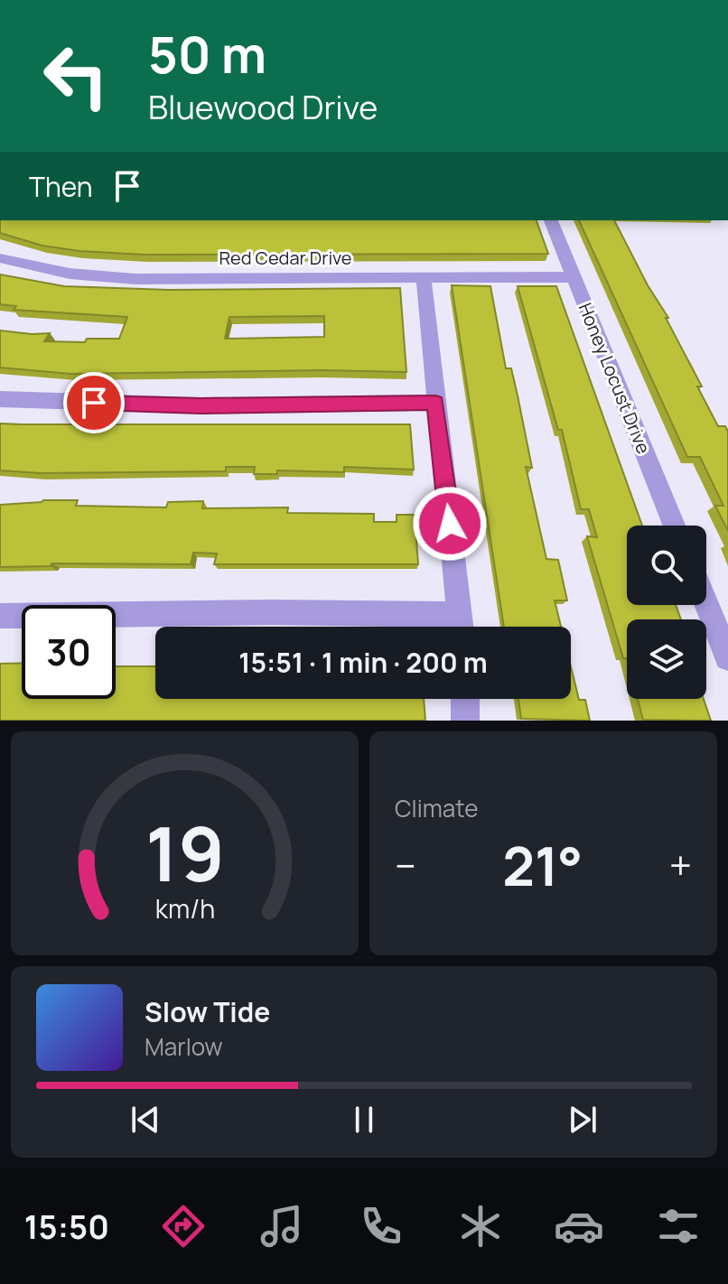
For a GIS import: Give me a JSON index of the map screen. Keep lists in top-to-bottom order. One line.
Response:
{"streets":{"street":["Red Cedar Drive","Honey Locust Drive"]},"crossings":[["Red Cedar Drive","Honey Locust Drive"]],"page":{"turn":["50 m","Bluewood Drive"],"then":"Then","limit":"30","trip":"15:51 · 1 min · 200 m","tile":"Climate","heat":["−","21°","+"],"song":["Slow Tide","Marlow"],"tabs":"15:50","gauge":["19","km/h"]}}
